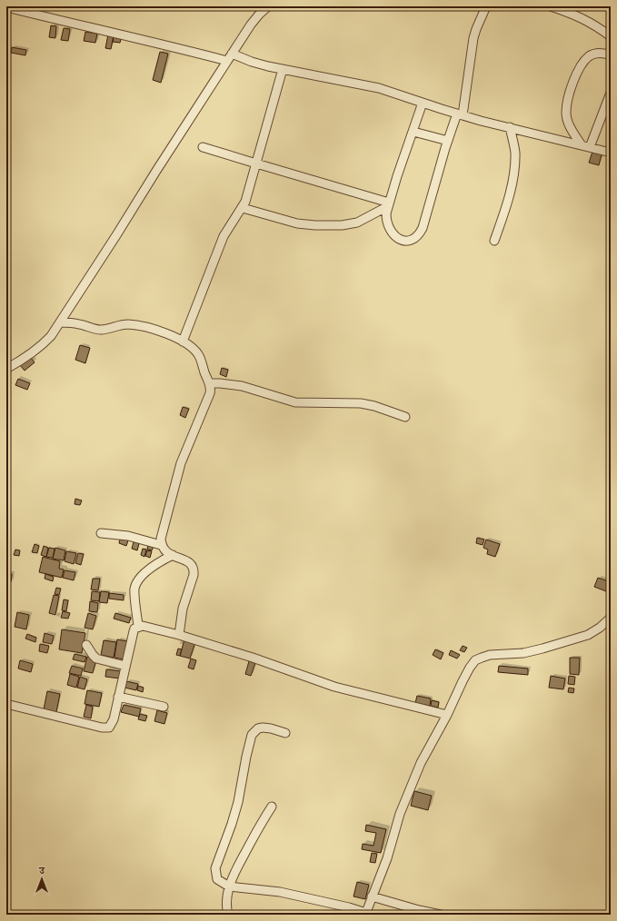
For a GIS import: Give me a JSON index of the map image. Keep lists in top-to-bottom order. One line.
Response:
{"north":"top"}
